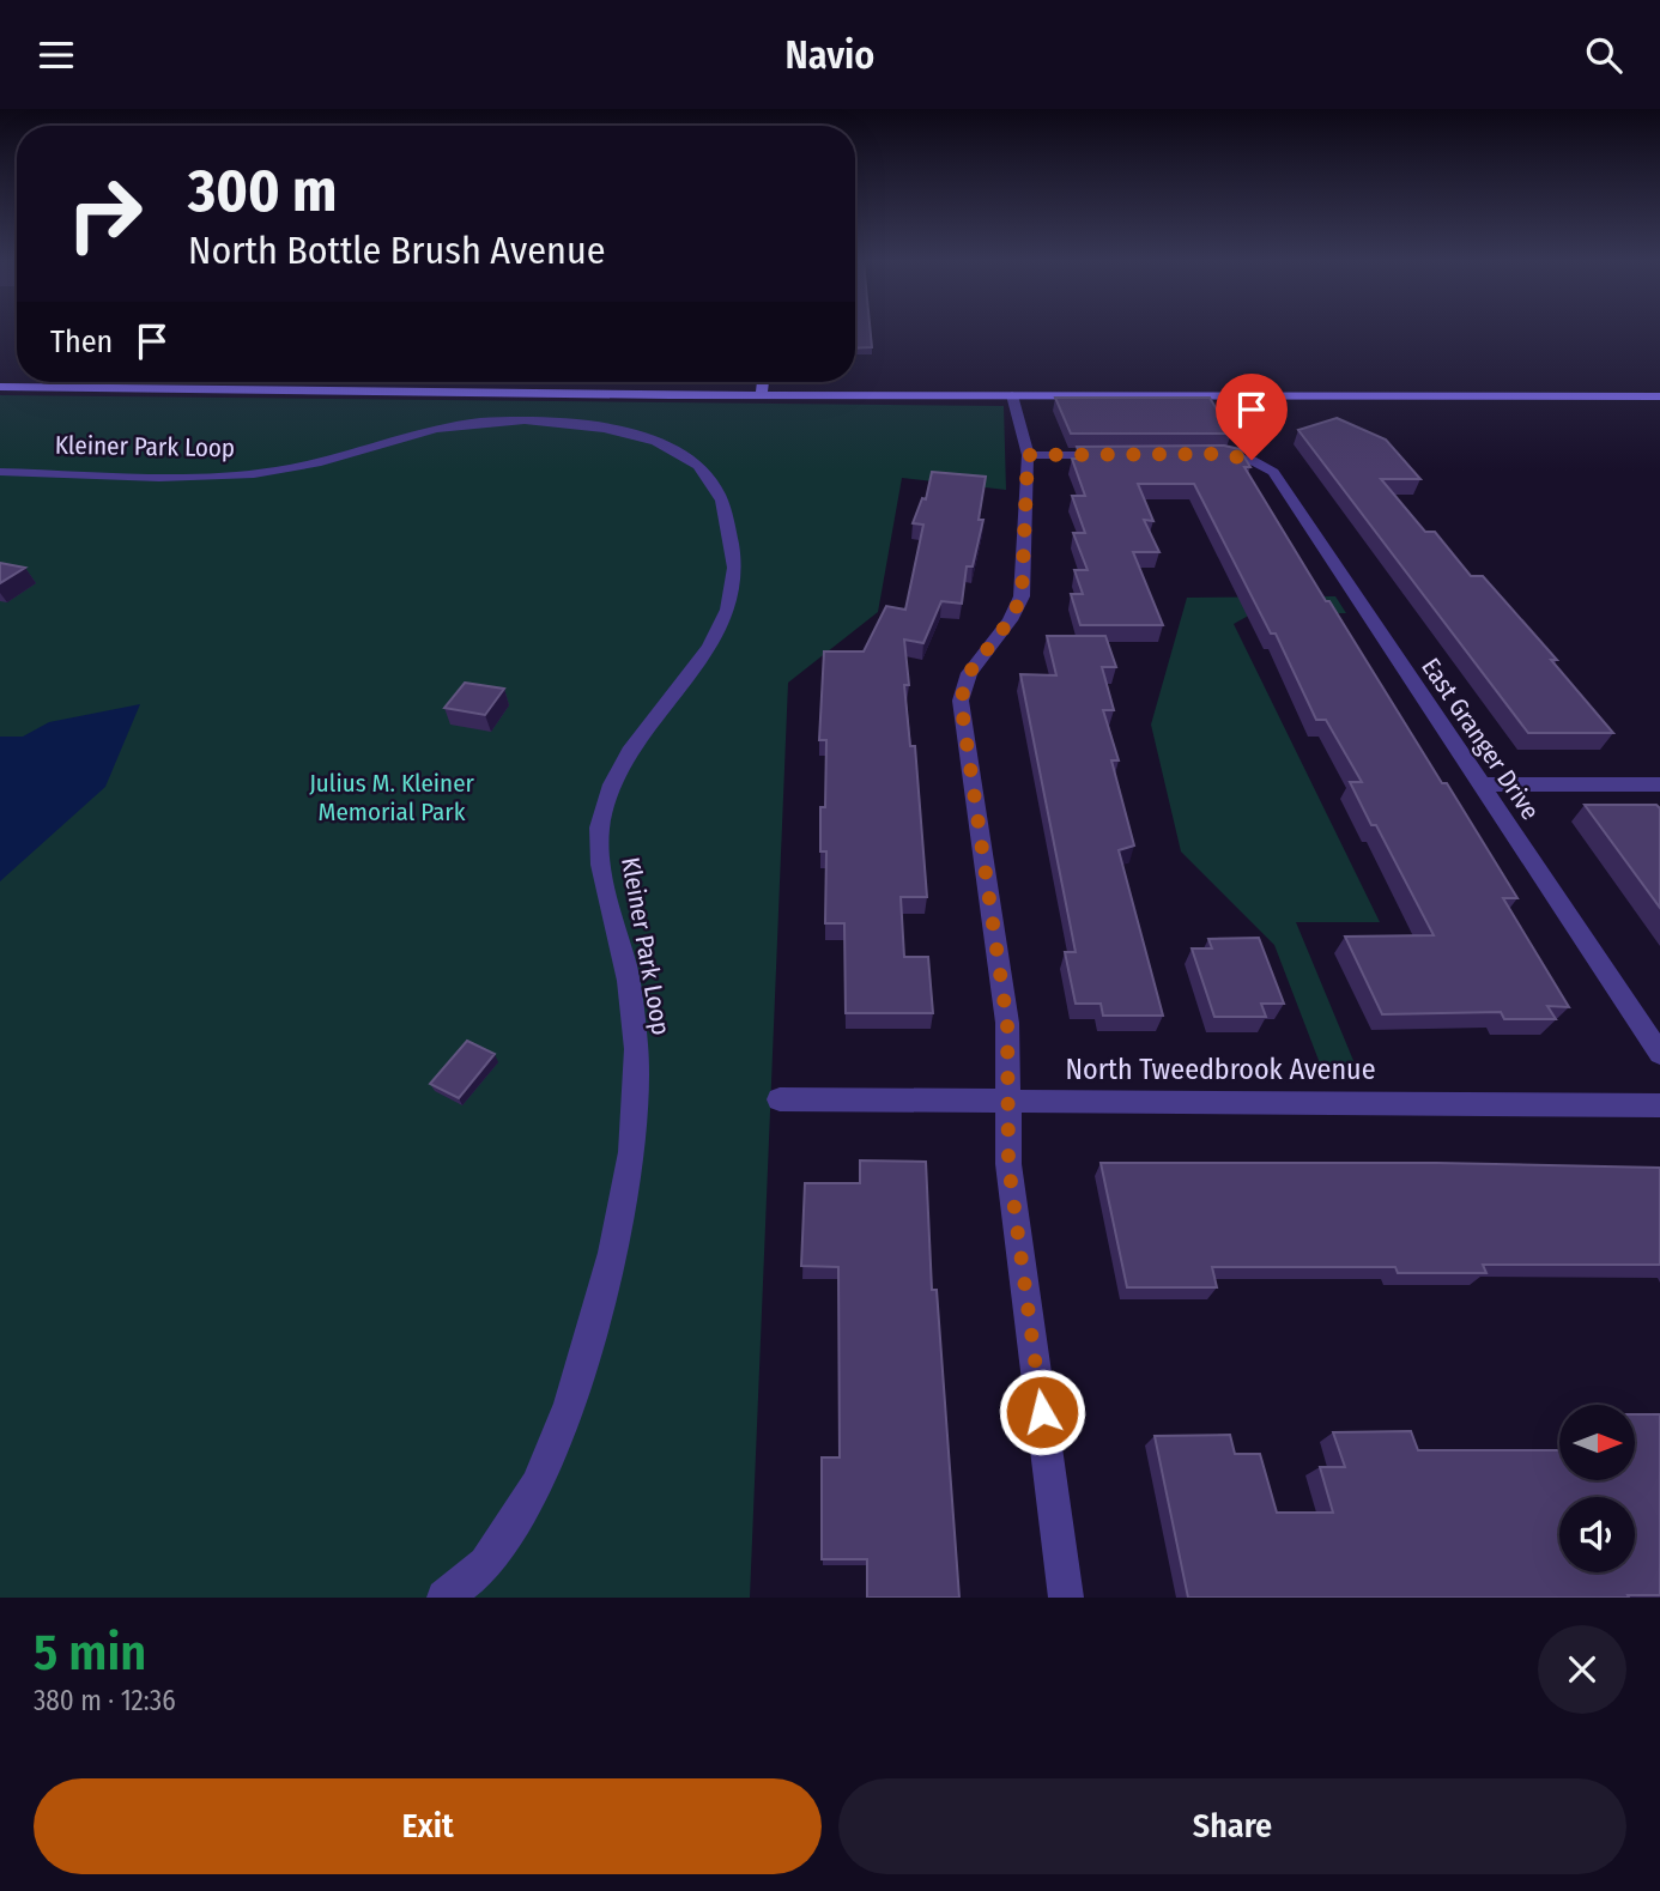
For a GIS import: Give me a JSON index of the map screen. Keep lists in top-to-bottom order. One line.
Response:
{"streets":{"street":["Kleiner Park Loop","East Granger Drive","North Tweedbrook Avenue"]},"parks":["Julius M. Kleiner Memorial Park"],"north":"right","page":{"header":"Navio","turn":["300 m","North Bottle Brush Avenue"],"then":"Then","heading":["5 min","380 m · 12:36"],"buttons":["Exit","Share"]}}
